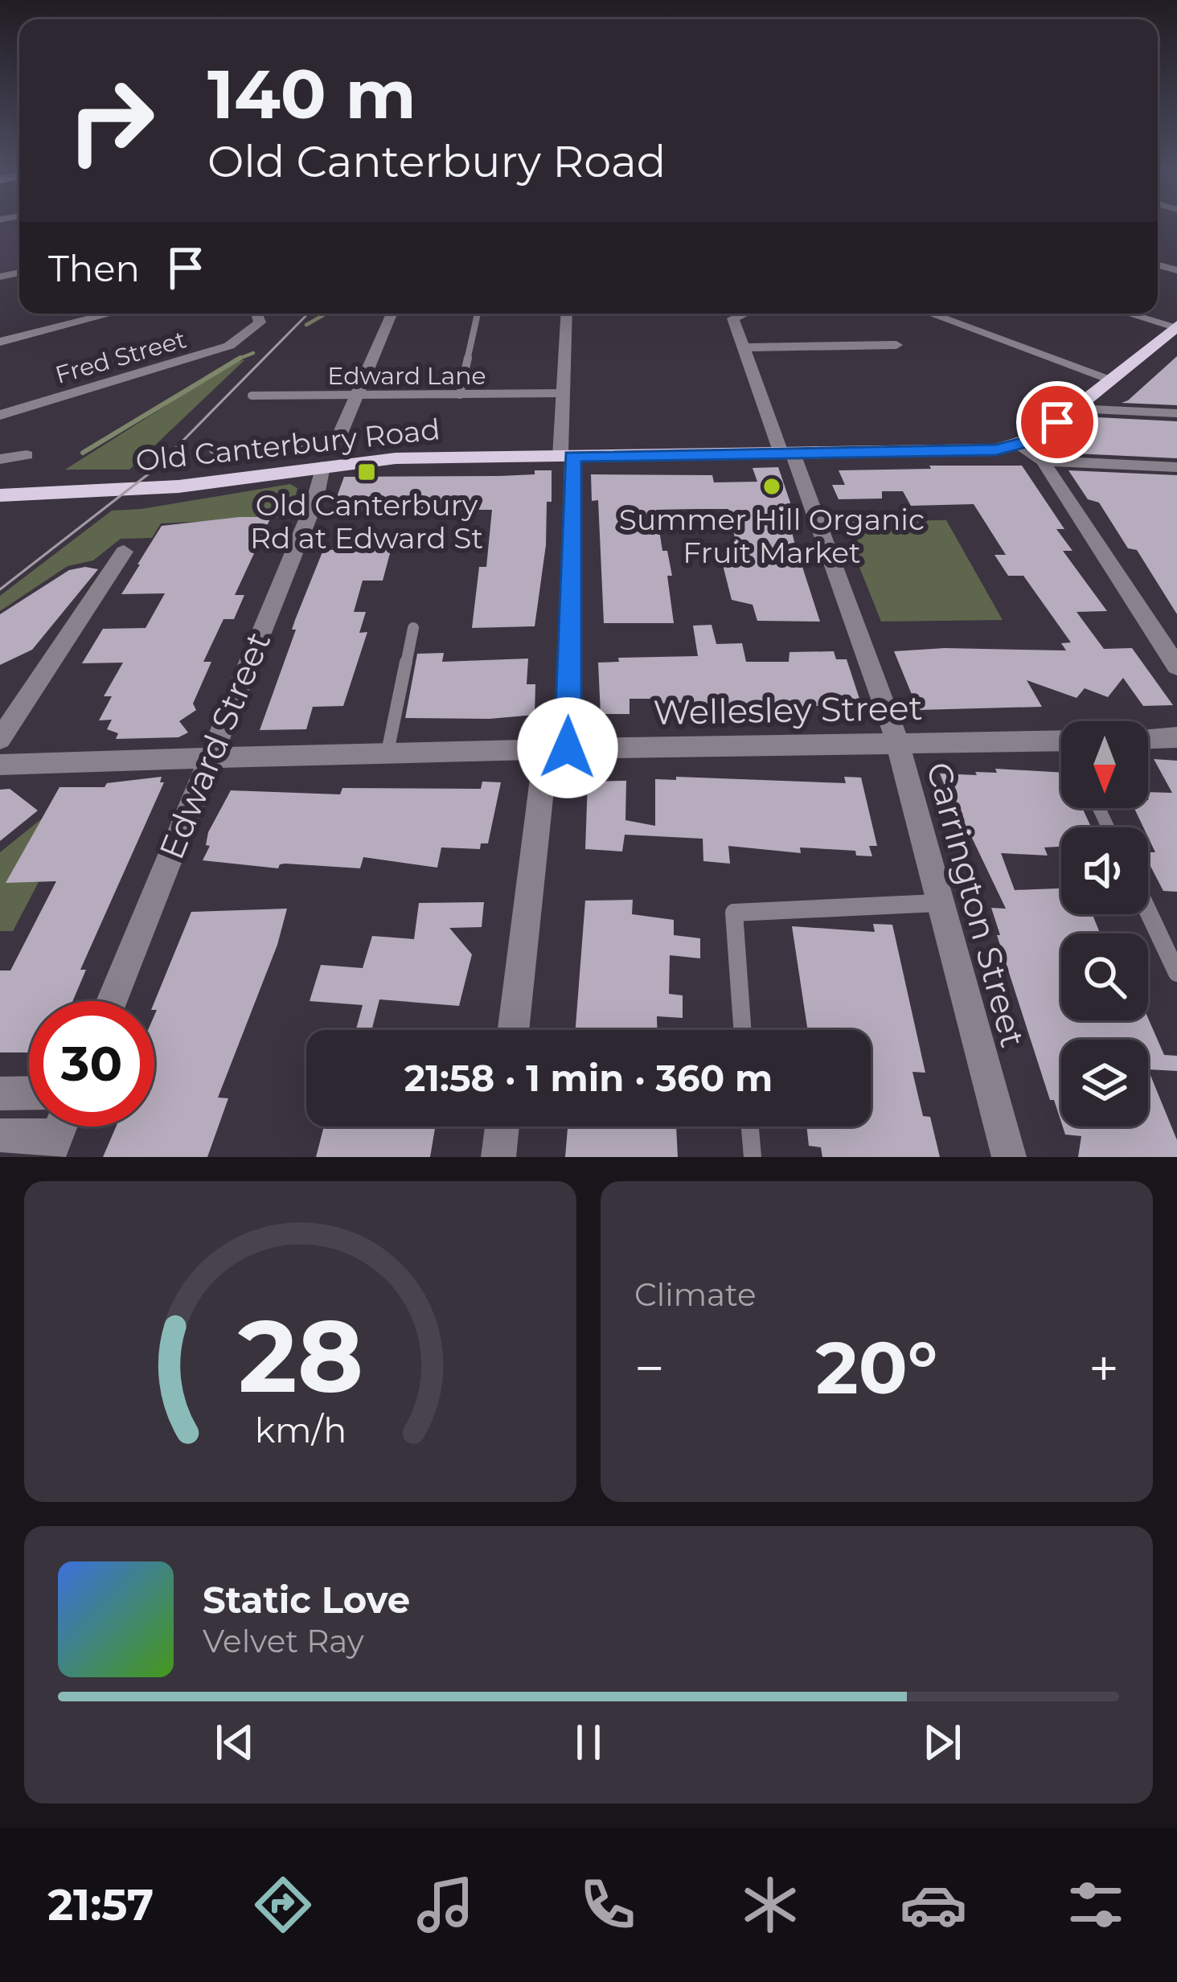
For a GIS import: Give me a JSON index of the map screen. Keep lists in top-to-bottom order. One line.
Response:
{"streets":{"main road":["Old Canterbury Road"],"street":["Fred Street","Wellesley Street","Edward Street","Carrington Street"],"lane":["Edward Lane"]},"crossings":[["Old Canterbury Road","Edward Street"],["Old Canterbury Road","Carrington Street"],["Wellesley Street","Edward Street"],["Wellesley Street","Carrington Street"]],"places":{"transit":["Old Canterbury Rd at Edward St"],"other":["Summer Hill Organic Fruit Market"]},"north":"bottom","page":{"turn":["140 m","Old Canterbury Road"],"then":"Then","limit":"30","trip":"21:58 · 1 min · 360 m","tile":"Climate","heat":["−","20°","+"],"song":["Static Love","Velvet Ray"],"tabs":"21:57","gauge":["28","km/h"]}}
